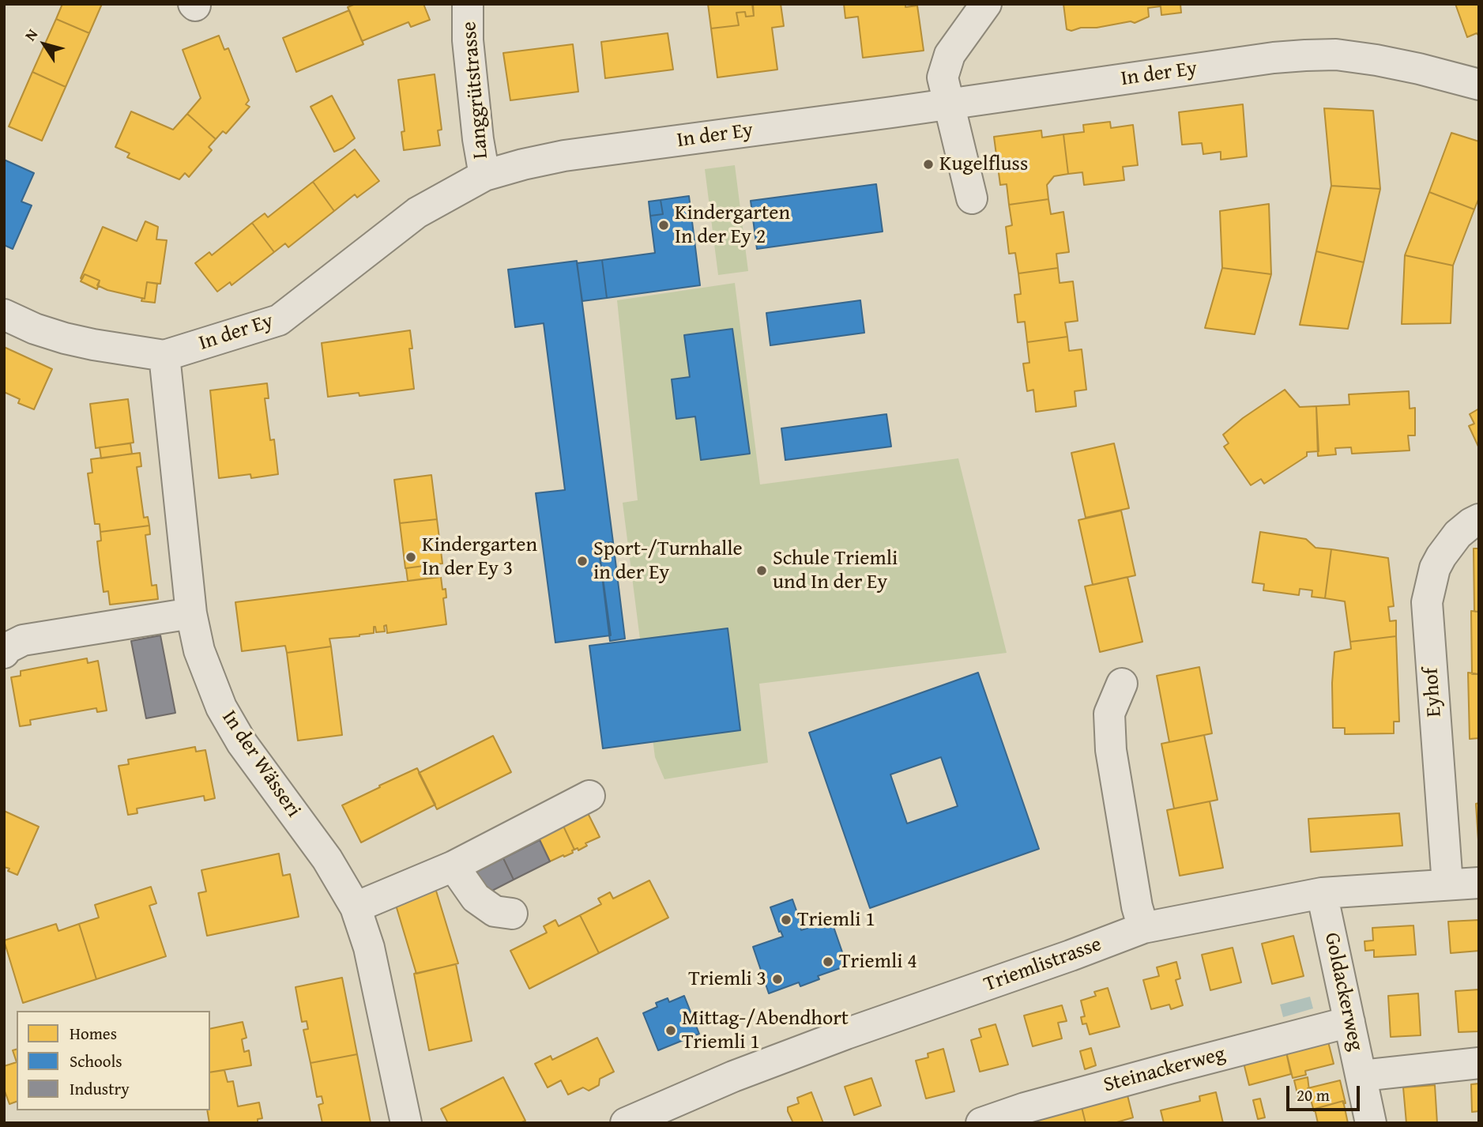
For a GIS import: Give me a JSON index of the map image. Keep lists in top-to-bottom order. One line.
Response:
{"streets":{"street":["In der Ey","Langgrütstrasse","Eyhof","In der Wässeri","Triemlistrasse","Goldackerweg","Steinackerweg"]},"crossings":[["In der Ey","Langgrütstrasse"],["In der Ey","In der Wässeri"],["Eyhof","Triemlistrasse"],["Triemlistrasse","Goldackerweg"],["Goldackerweg","Steinackerweg"]],"places":["Kugelfluss","Kindergarten In der Ey 2","Kindergarten In der Ey 3","Sport-/Turnhalle in der Ey","Schule Triemli und In der Ey","Triemli 1","Triemli 4","Triemli 3","Mittag-/Abendhort Triemli 1"],"legend":["Homes","Schools","Industry"],"scale_bar":"20 m","north":"top left"}
